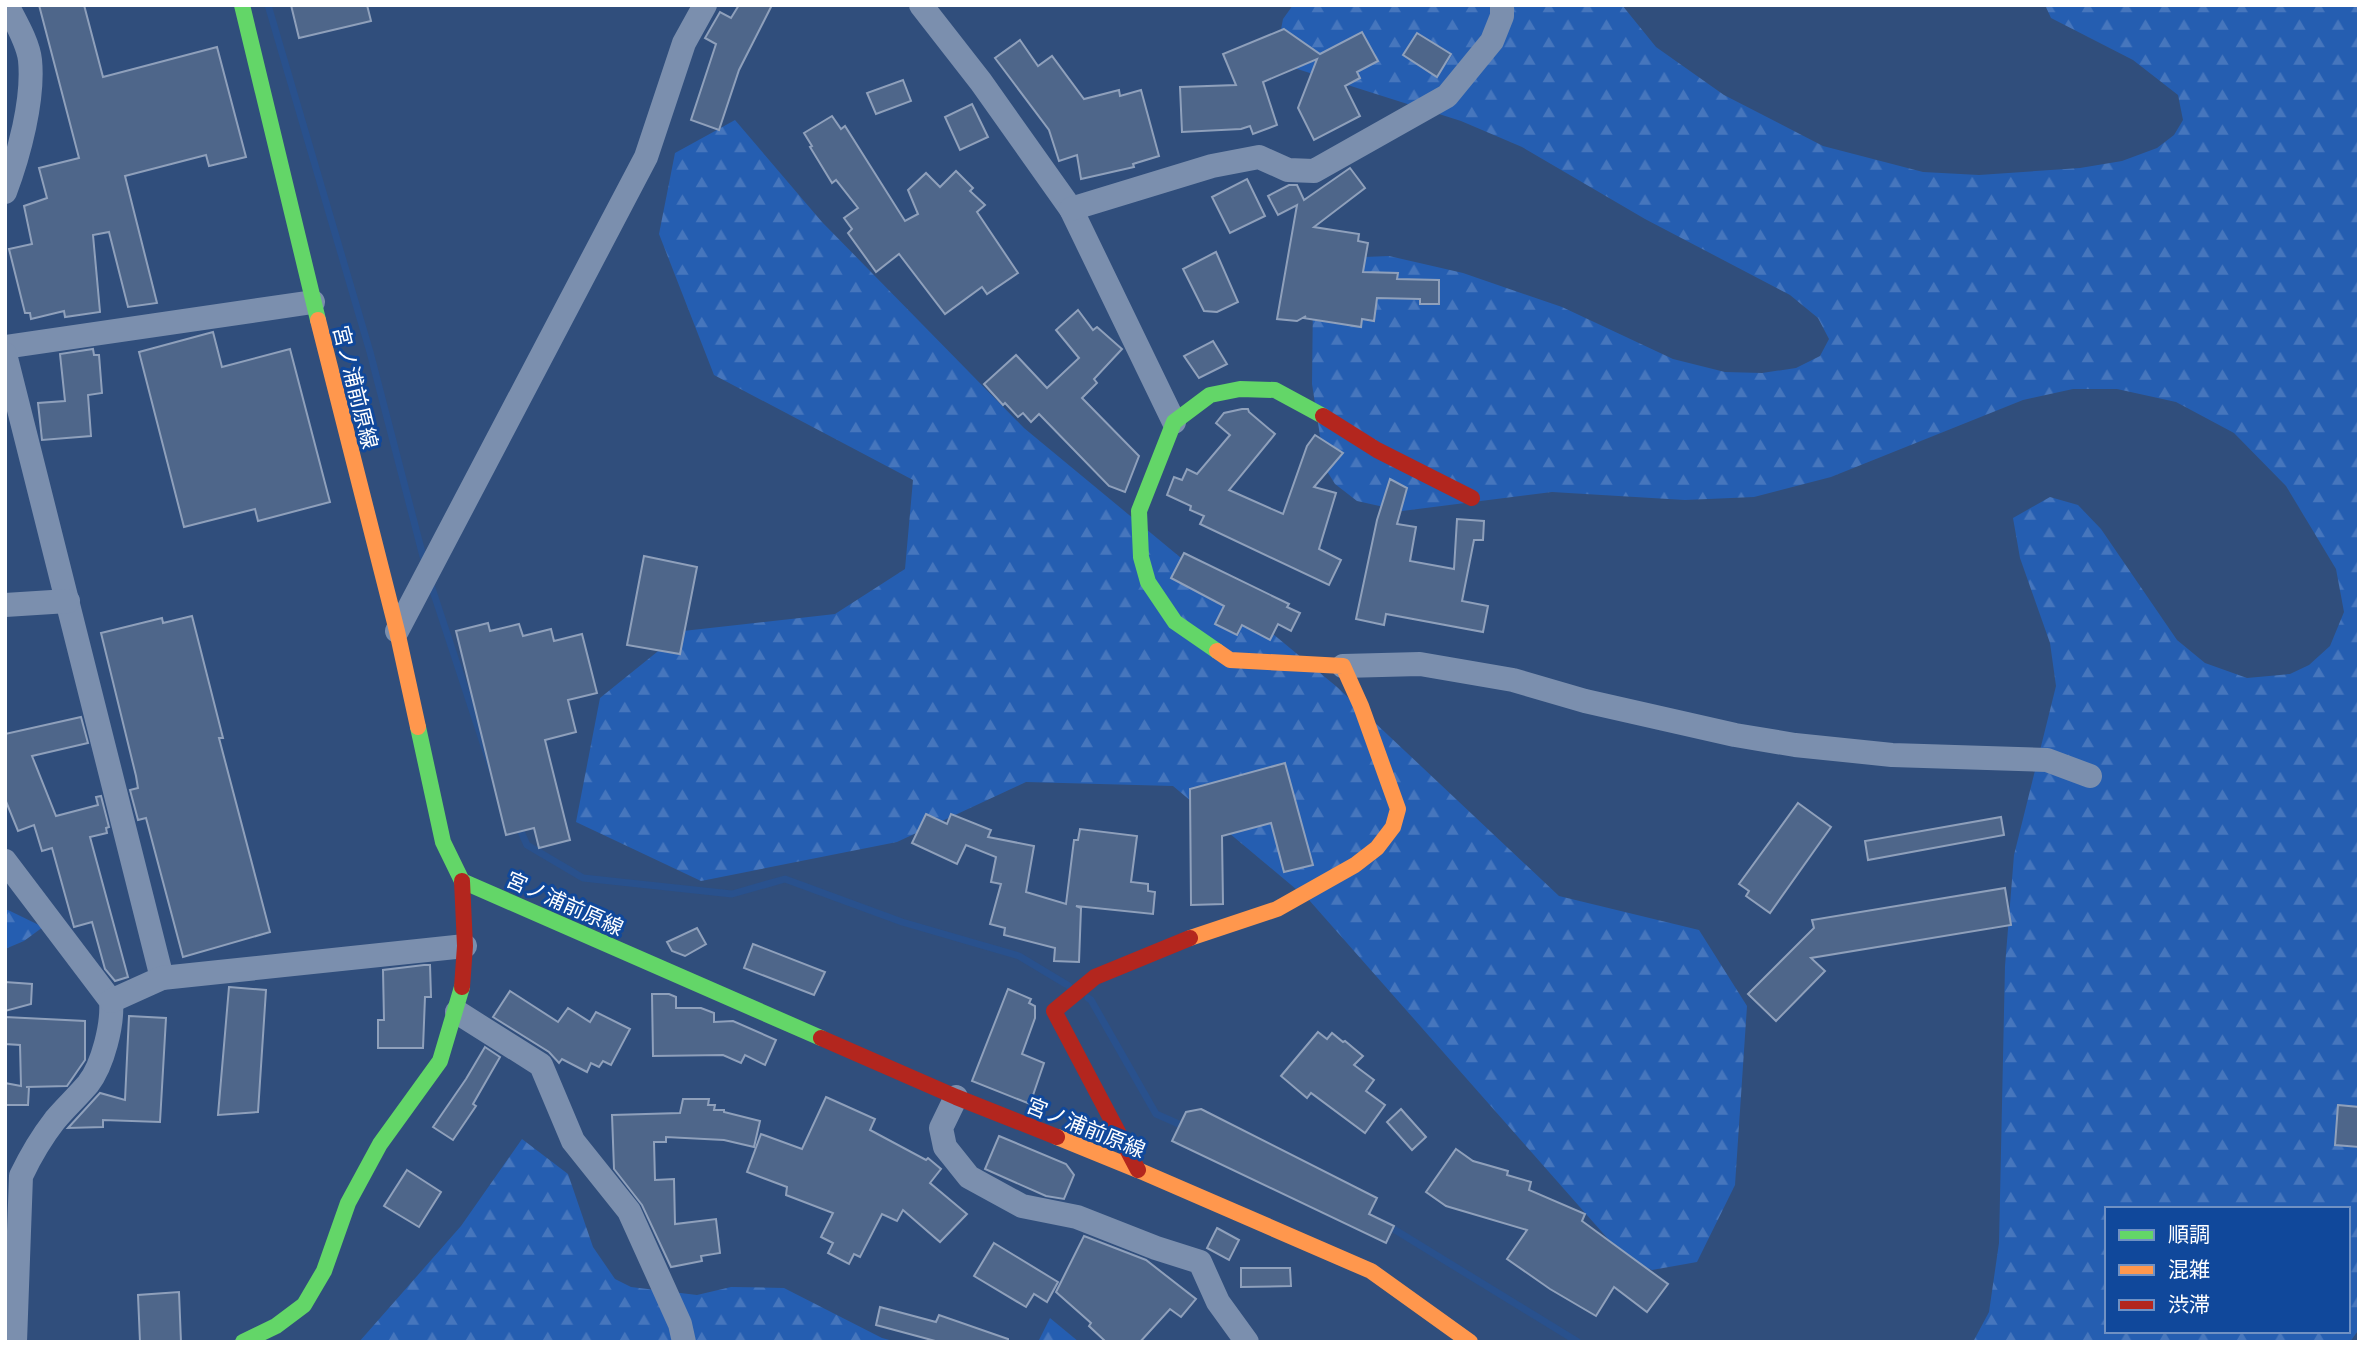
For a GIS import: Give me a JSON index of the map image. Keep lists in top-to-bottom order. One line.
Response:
{"streets":{"main road":["宮ノ浦前原線"]},"legend":["順調","混雑","渋滞"]}
